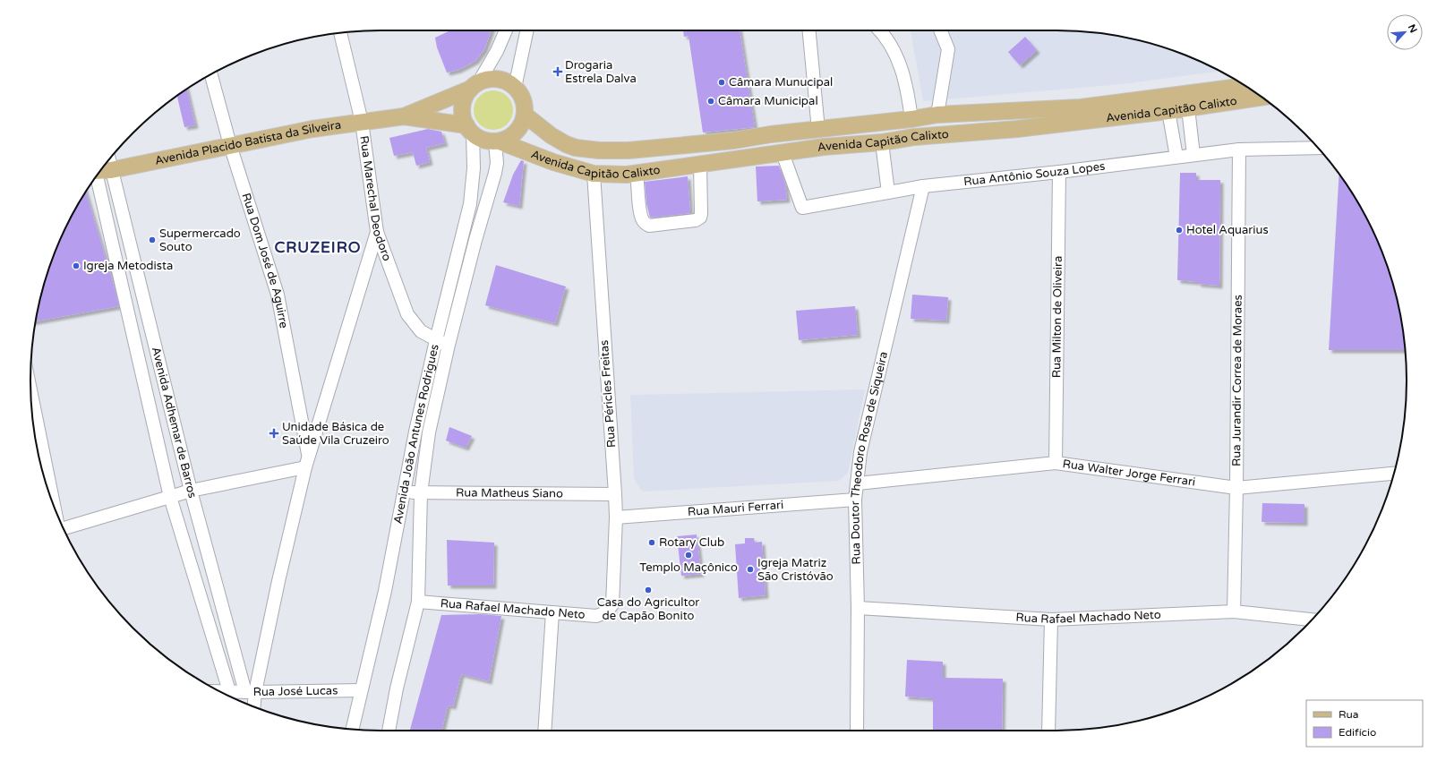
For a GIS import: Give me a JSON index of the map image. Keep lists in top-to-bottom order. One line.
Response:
{"streets":{"main road":["Avenida Capitão Calixto","Avenida Placido Batista da Silveira"],"street":["Rua Antônio Souza Lopes","Rua Marechal Deodoro","Rua Dom José de Aguirre","Rua Milton de Oliveira","Rua Jurandir Correa de Moraes","Rua Péricles Freitas","Avenida Adhemar de Barros","Avenida João Antunes Rodrigues","Rua Doutor Theodoro Rosa de Siqueira","Rua Walter Jorge Ferrari","Rua Matheus Siano","Rua Mauri Ferrari","Rua Rafael Machado Neto","Rua José Lucas"]},"crossings":[["Avenida Capitão Calixto","Avenida Placido Batista da Silveira"],["Avenida Capitão Calixto","Rua Antônio Souza Lopes"],["Avenida Capitão Calixto","Rua Péricles Freitas"],["Avenida Capitão Calixto","Avenida João Antunes Rodrigues"],["Avenida Placido Batista da Silveira","Rua Marechal Deodoro"],["Avenida Placido Batista da Silveira","Rua Dom José de Aguirre"],["Avenida Placido Batista da Silveira","Avenida João Antunes Rodrigues"],["Rua Antônio Souza Lopes","Rua Milton de Oliveira"],["Rua Antônio Souza Lopes","Rua Jurandir Correa de Moraes"],["Rua Antônio Souza Lopes","Rua Doutor Theodoro Rosa de Siqueira"],["Rua Marechal Deodoro","Avenida Adhemar de Barros"],["Rua Marechal Deodoro","Avenida João Antunes Rodrigues"],["Rua Dom José de Aguirre","Avenida Adhemar de Barros"],["Rua Milton de Oliveira","Rua Walter Jorge Ferrari"],["Rua Jurandir Correa de Moraes","Rua Walter Jorge Ferrari"],["Rua Jurandir Correa de Moraes","Rua Rafael Machado Neto"],["Rua Péricles Freitas","Rua Matheus Siano"],["Rua Péricles Freitas","Rua Mauri Ferrari"],["Rua Péricles Freitas","Rua Rafael Machado Neto"],["Avenida Adhemar de Barros","Rua José Lucas"],["Avenida João Antunes Rodrigues","Rua Matheus Siano"],["Avenida João Antunes Rodrigues","Rua Rafael Machado Neto"],["Avenida João Antunes Rodrigues","Rua José Lucas"],["Rua Doutor Theodoro Rosa de Siqueira","Rua Walter Jorge Ferrari"],["Rua Doutor Theodoro Rosa de Siqueira","Rua Mauri Ferrari"],["Rua Doutor Theodoro Rosa de Siqueira","Rua Rafael Machado Neto"]],"districts":["CRUZEIRO"],"places":{"health":["Drogaria Estrela Dalva","Unidade Básica de Saúde Vila Cruzeiro"],"other":["Câmara Munucipal","Câmara Municipal","Hotel Aquarius","Supermercado Souto","Igreja Metodista","Rotary Club","Templo Maçônico","Igreja Matriz São Cristóvão","Casa do Agricultor de Capão Bonito"]},"legend":["Rua","Edifício"],"north":"top right"}
